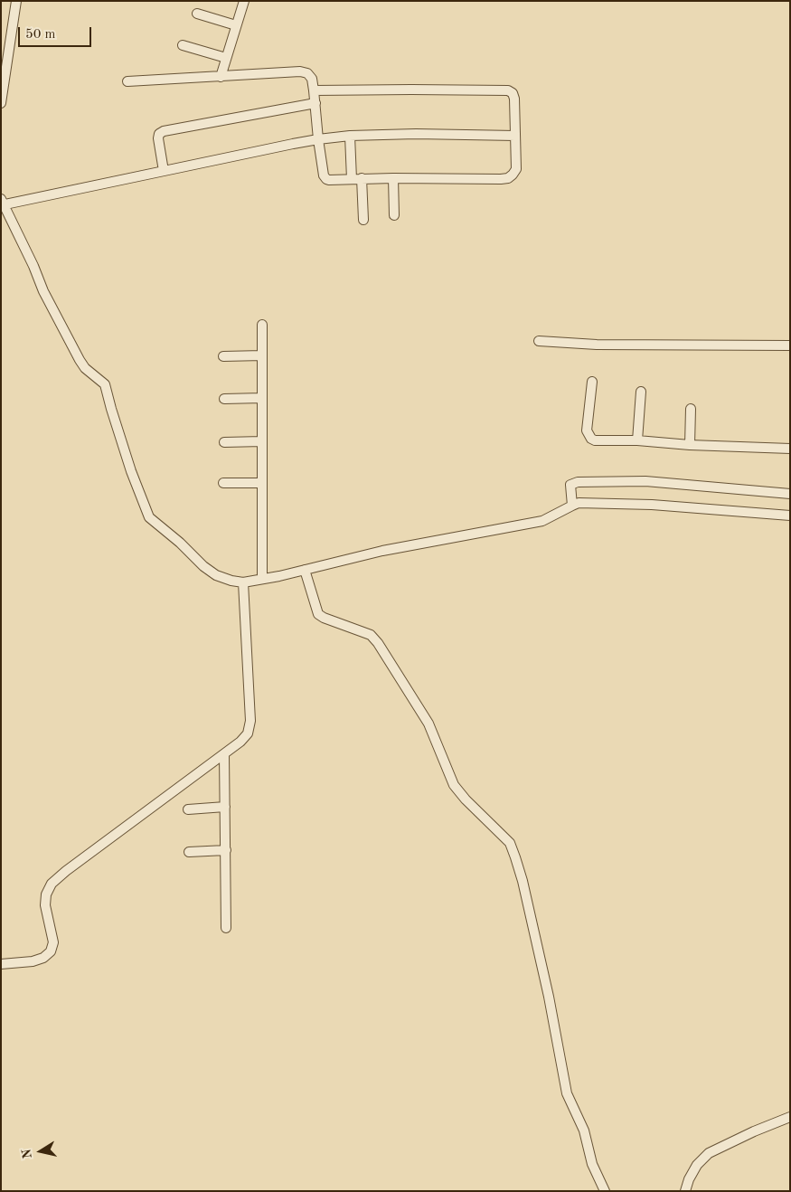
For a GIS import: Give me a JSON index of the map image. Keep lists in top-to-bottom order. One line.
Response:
{"scale_bar":"50 m","north":"left"}
